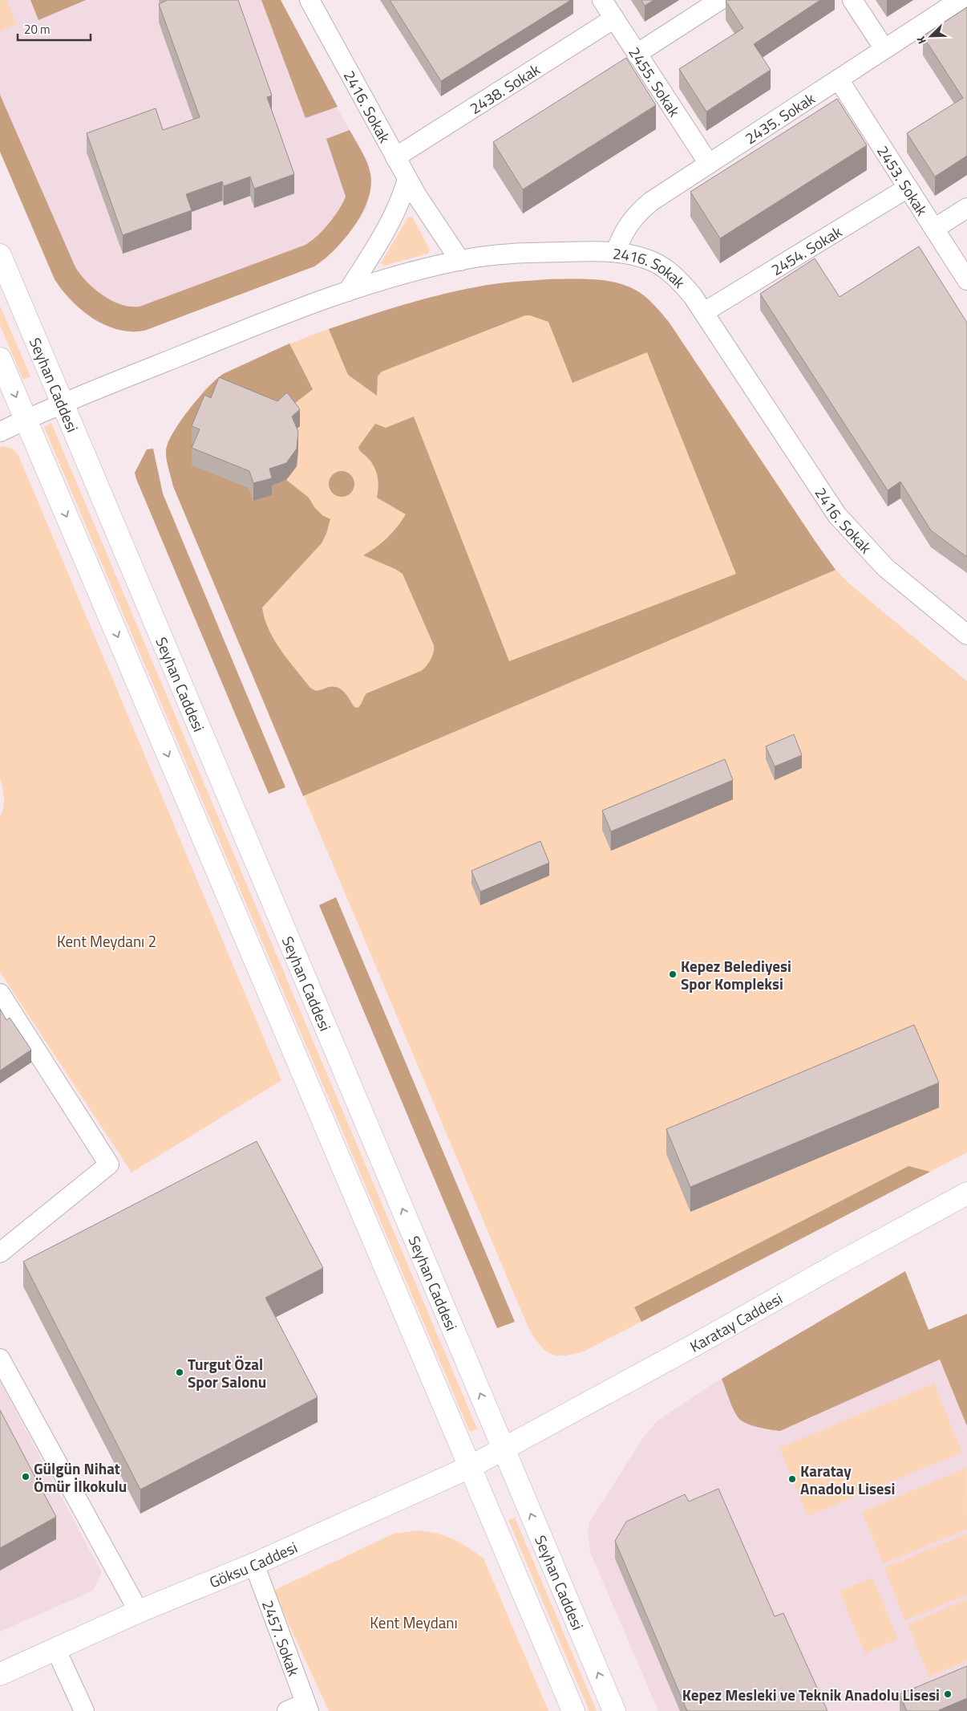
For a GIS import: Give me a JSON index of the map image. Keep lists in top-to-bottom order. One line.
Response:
{"streets":{"street":["2455. Sokak","2438. Sokak","2416. Sokak","2435. Sokak","2453. Sokak","2454. Sokak","Seyhan Caddesi","Karatay Caddesi","Göksu Caddesi","2457. Sokak"]},"crossings":[["2455. Sokak","2438. Sokak"],["2455. Sokak","2435. Sokak"],["2438. Sokak","2416. Sokak"],["2416. Sokak","2435. Sokak"],["2416. Sokak","2454. Sokak"],["2435. Sokak","2453. Sokak"],["2453. Sokak","2454. Sokak"],["Seyhan Caddesi","Karatay Caddesi"],["Seyhan Caddesi","Göksu Caddesi"],["Karatay Caddesi","Göksu Caddesi"],["Göksu Caddesi","2457. Sokak"]],"parks":["Kent Meydanı 2","Kent Meydanı"],"places":["Kepez Belediyesi Spor Kompleksi","Turgut Özal Spor Salonu","Gülgün Nihat Ömür İlkokulu","Karatay Anadolu Lisesi","Kepez Mesleki ve Teknik Anadolu Lisesi"],"scale_bar":"20 m","north":"bottom left"}
